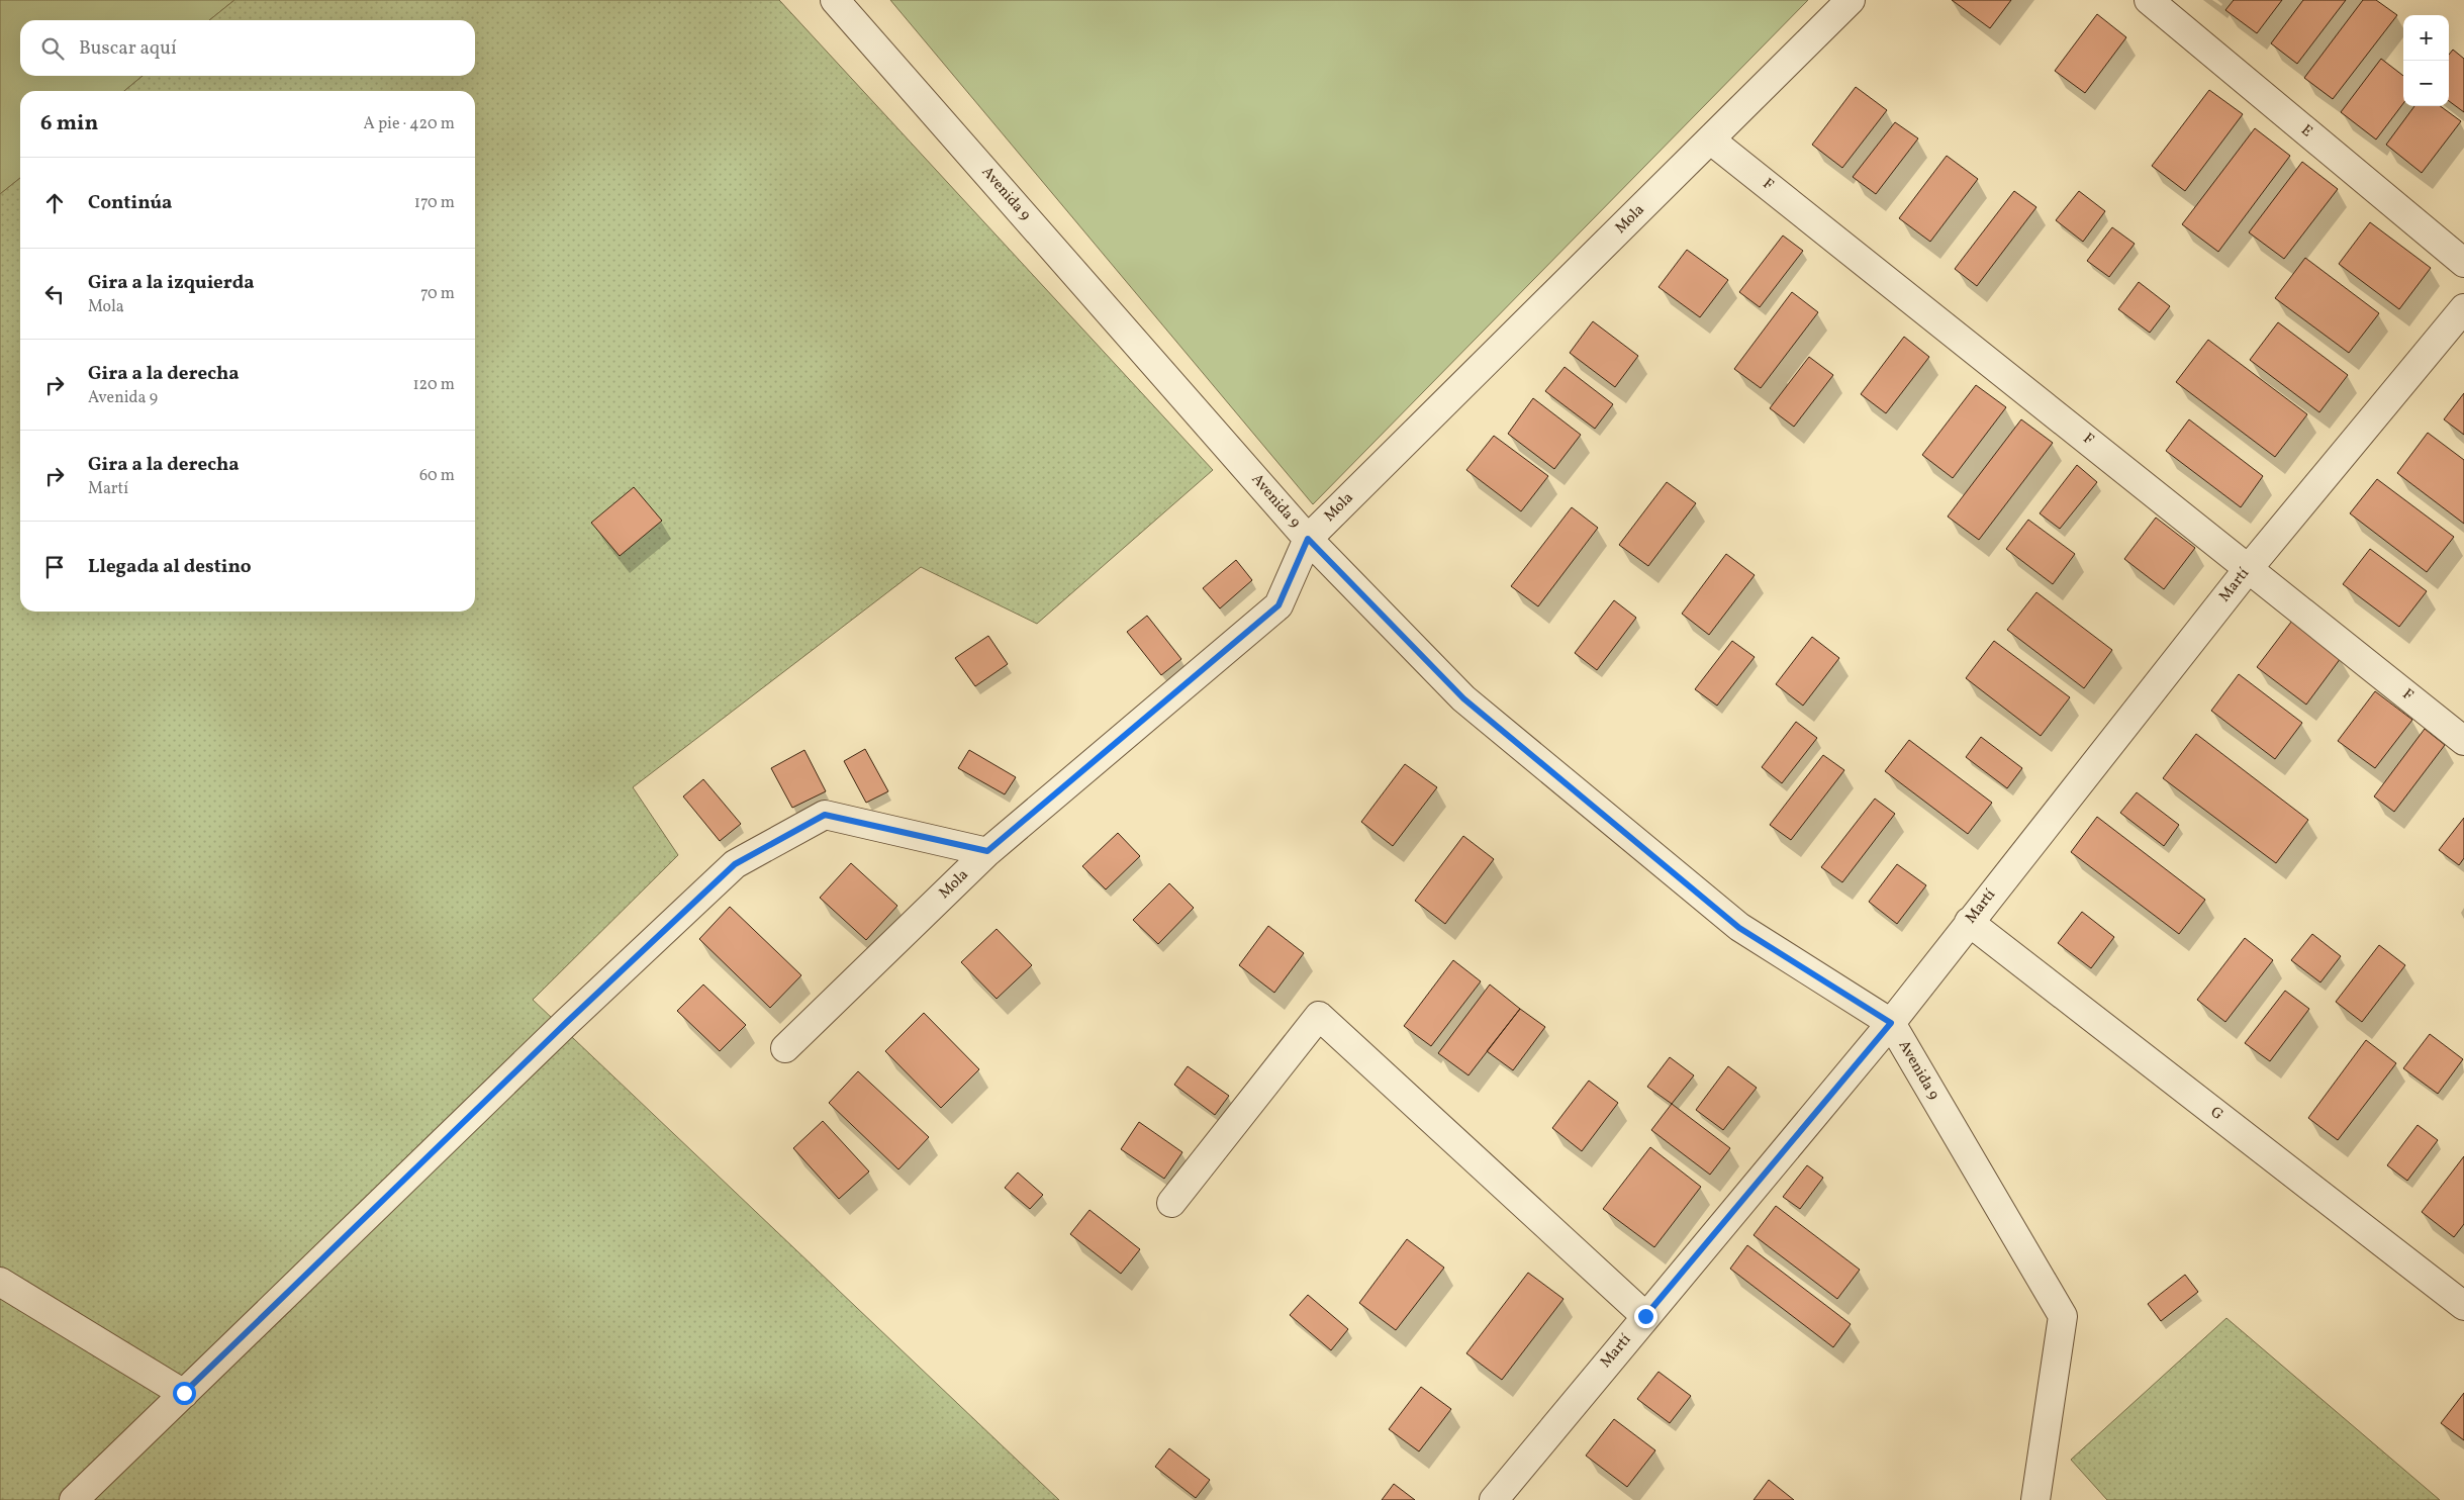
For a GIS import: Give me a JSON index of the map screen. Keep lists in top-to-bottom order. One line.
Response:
{"streets":{"street":["E","F","Avenida 9","Mola","Martí","G"]},"crossings":[["F","Mola"],["F","Martí"],["Avenida 9","Mola"],["Avenida 9","Martí"],["Martí","G"]],"page":{"map_buttons":["+","−"],"search":"Buscar aquí","heading":["6 min","A pie · 420 m"],"list":[["Continúa","170 m"],["Gira a la izquierda","Mola","70 m"],["Gira a la derecha","Avenida 9","120 m"],["Gira a la derecha","Martí","60 m"],"Llegada al destino"]}}
